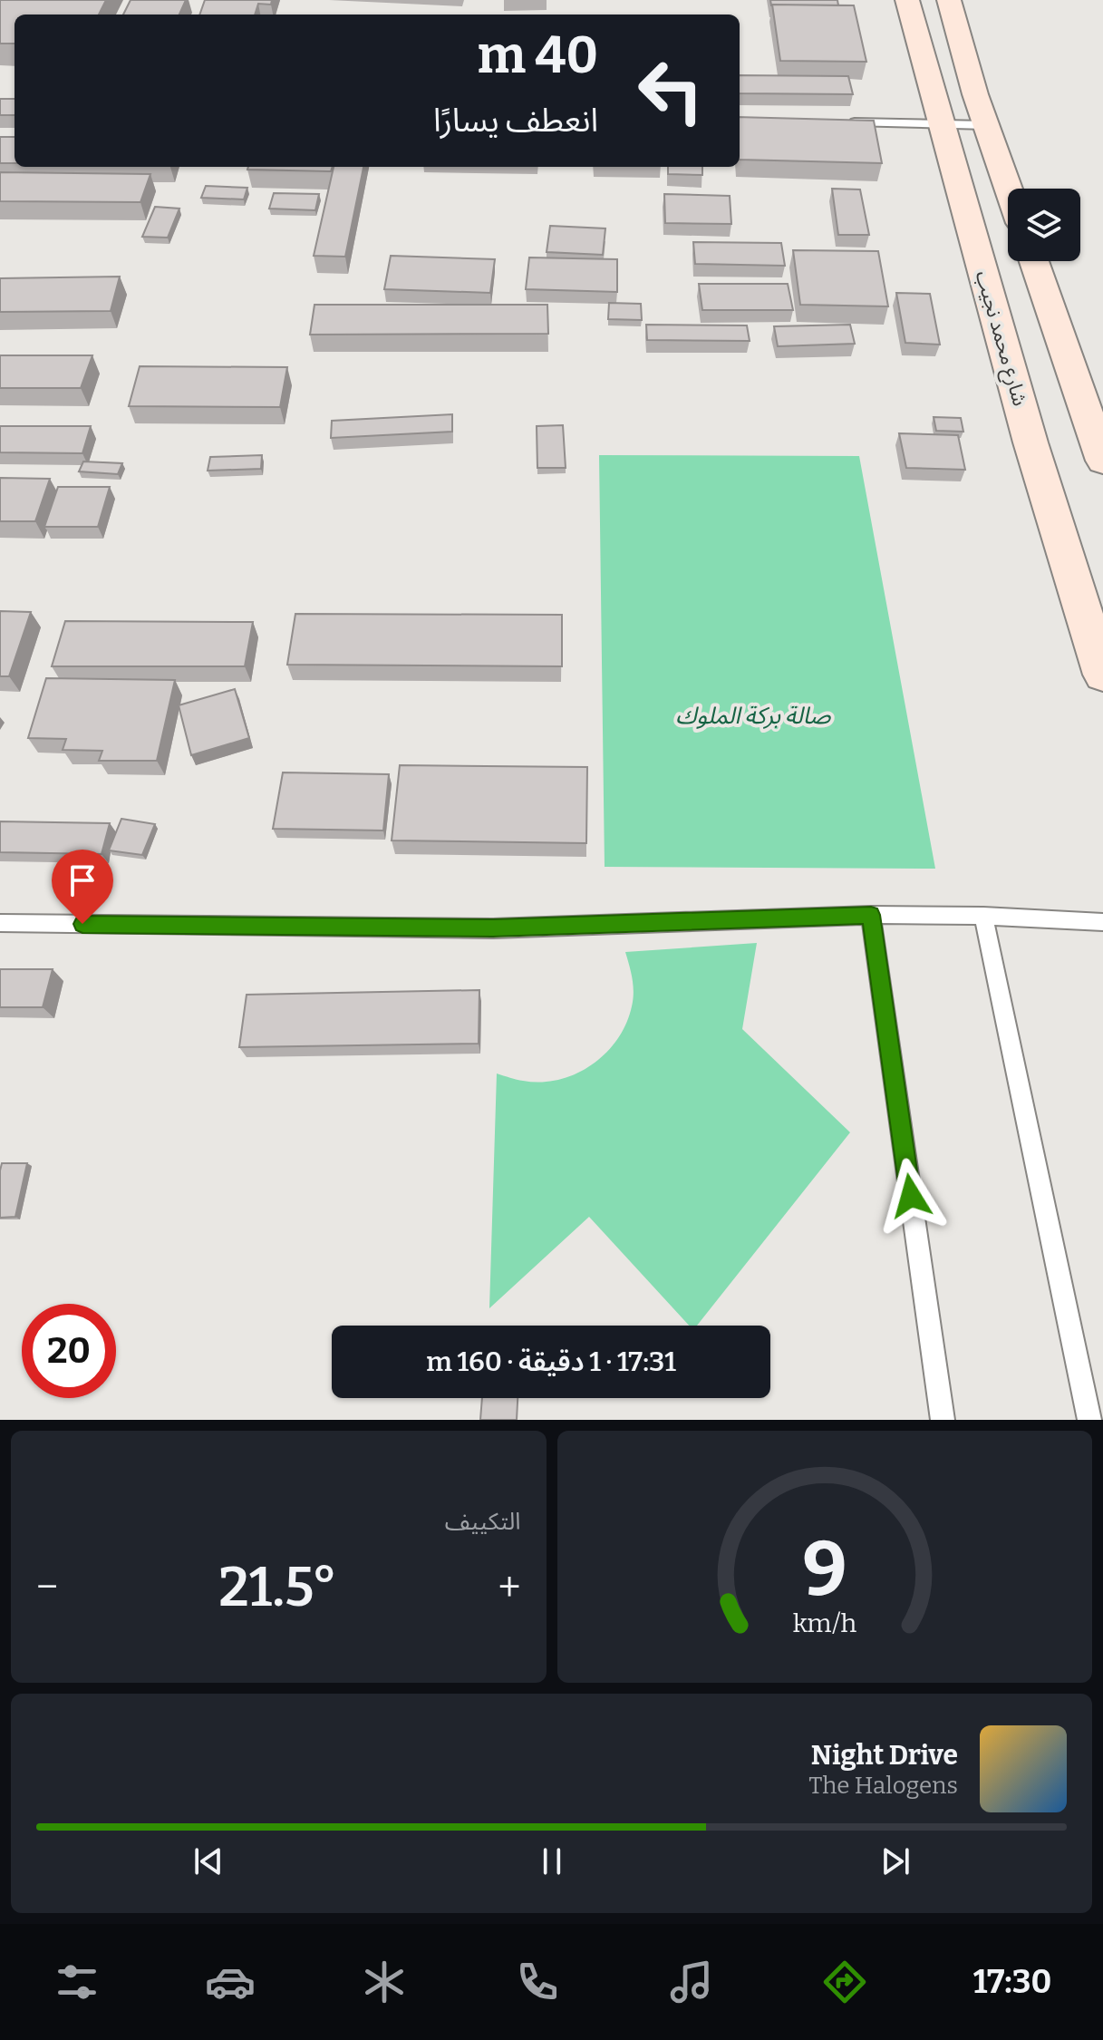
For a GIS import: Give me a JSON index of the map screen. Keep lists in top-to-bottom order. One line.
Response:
{"streets":{"main road":["شارع محمد نجيب"]},"parks":["صالة بركة الملوك"],"page":{"turn":["40 m","انعطف يسارًا"],"limit":"20","trip":"17:31 · 1 دقيقة · 160 m","tile":"التكييف","heat":["−","21.5°","+"],"song":["Night Drive","The Halogens"],"tabs":"17:30","gauge":["9","km/h"]}}
